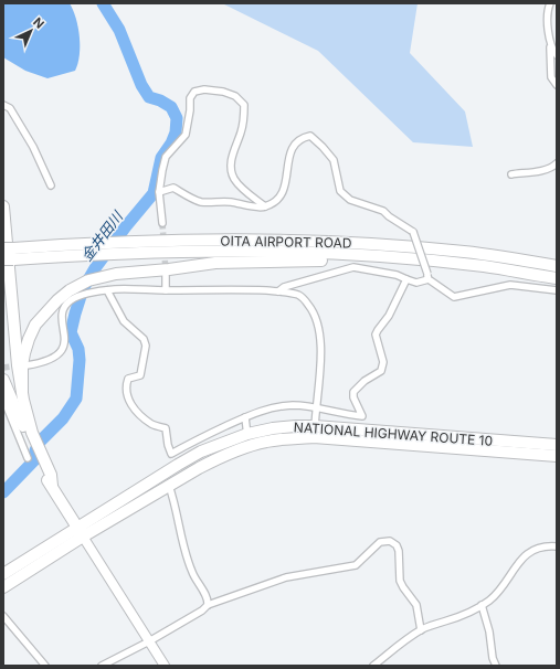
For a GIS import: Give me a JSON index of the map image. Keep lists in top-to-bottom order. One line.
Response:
{"streets":{"highway":["OITA AIRPORT ROAD","NATIONAL HIGHWAY ROUTE 10"]},"water":["金井田川"],"north":"top right"}
